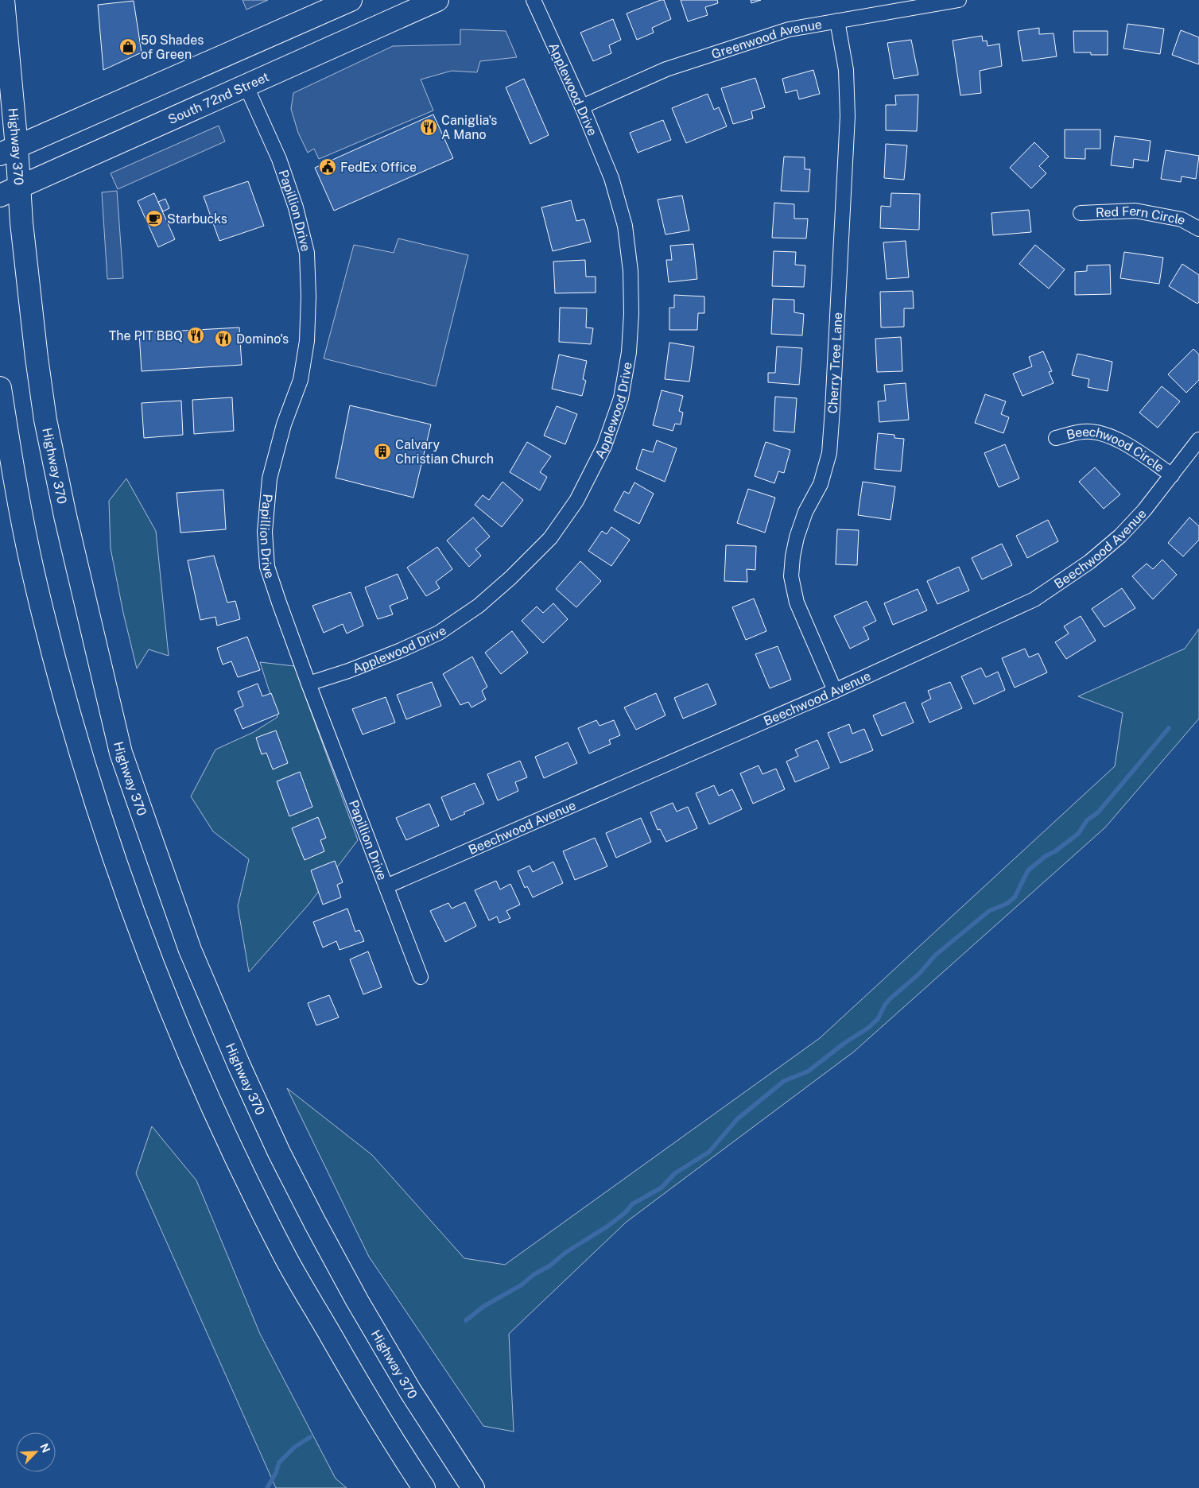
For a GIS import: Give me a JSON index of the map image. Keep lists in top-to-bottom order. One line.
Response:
{"streets":{"main road":["South 72nd Street","Highway 370"],"street":["Greenwood Avenue","Applewood Drive","Papillion Drive","Red Fern Circle","Cherry Tree Lane","Beechwood Circle","Beechwood Avenue"]},"crossings":[["Greenwood Avenue","Applewood Drive"],["Greenwood Avenue","Cherry Tree Lane"],["Applewood Drive","Papillion Drive"],["South 72nd Street","Highway 370"],["South 72nd Street","Papillion Drive"],["Papillion Drive","Beechwood Avenue"],["Cherry Tree Lane","Beechwood Avenue"],["Beechwood Circle","Beechwood Avenue"]],"places":{"shop":["50 Shades of Green"],"restaurant":["Caniglia's A Mano","The PIT BBQ","Domino's"],"public building":["FedEx Office"],"cafe":["Starbucks"],"building":["Calvary Christian Church"]},"north":"top right"}
